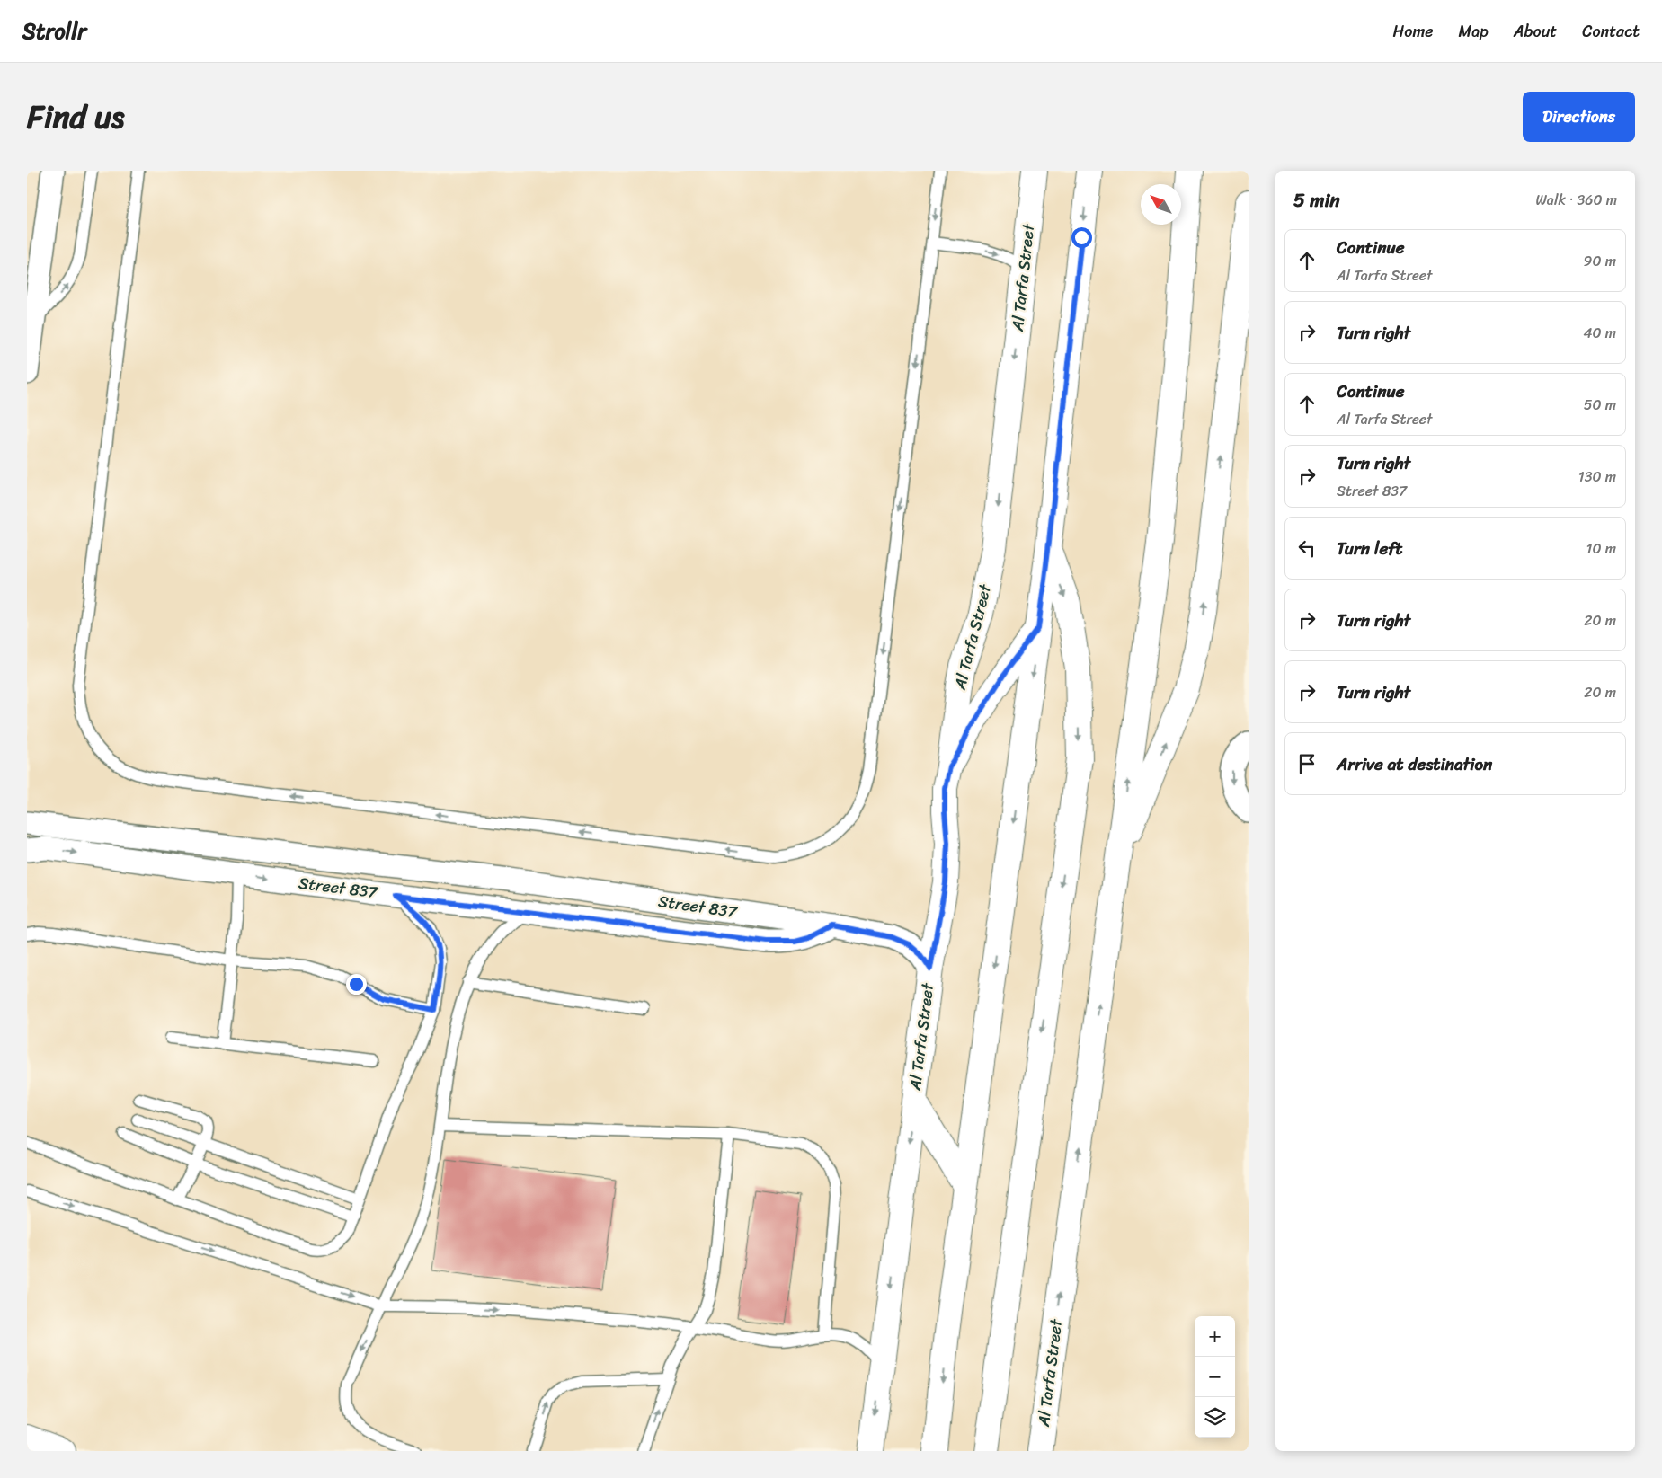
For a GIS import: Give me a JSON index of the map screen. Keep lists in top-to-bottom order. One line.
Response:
{"streets":{"main road":["Al Tarfa Street"],"street":["Street 837"]},"crossings":[["Al Tarfa Street","Street 837"]],"north":"top left","page":{"header":"Strollr","nav":["Home","Map","About","Contact"],"title":"Find us","buttons":"Directions","heading":["5 min","Walk · 360 m"],"list":[["Continue","Al Tarfa Street","90 m"],["Turn right","40 m"],["Continue","Al Tarfa Street","50 m"],["Turn right","Street 837","130 m"],["Turn left","10 m"],["Turn right","20 m"],["Turn right","20 m"],"Arrive at destination"],"map_buttons":["+","−"]}}
